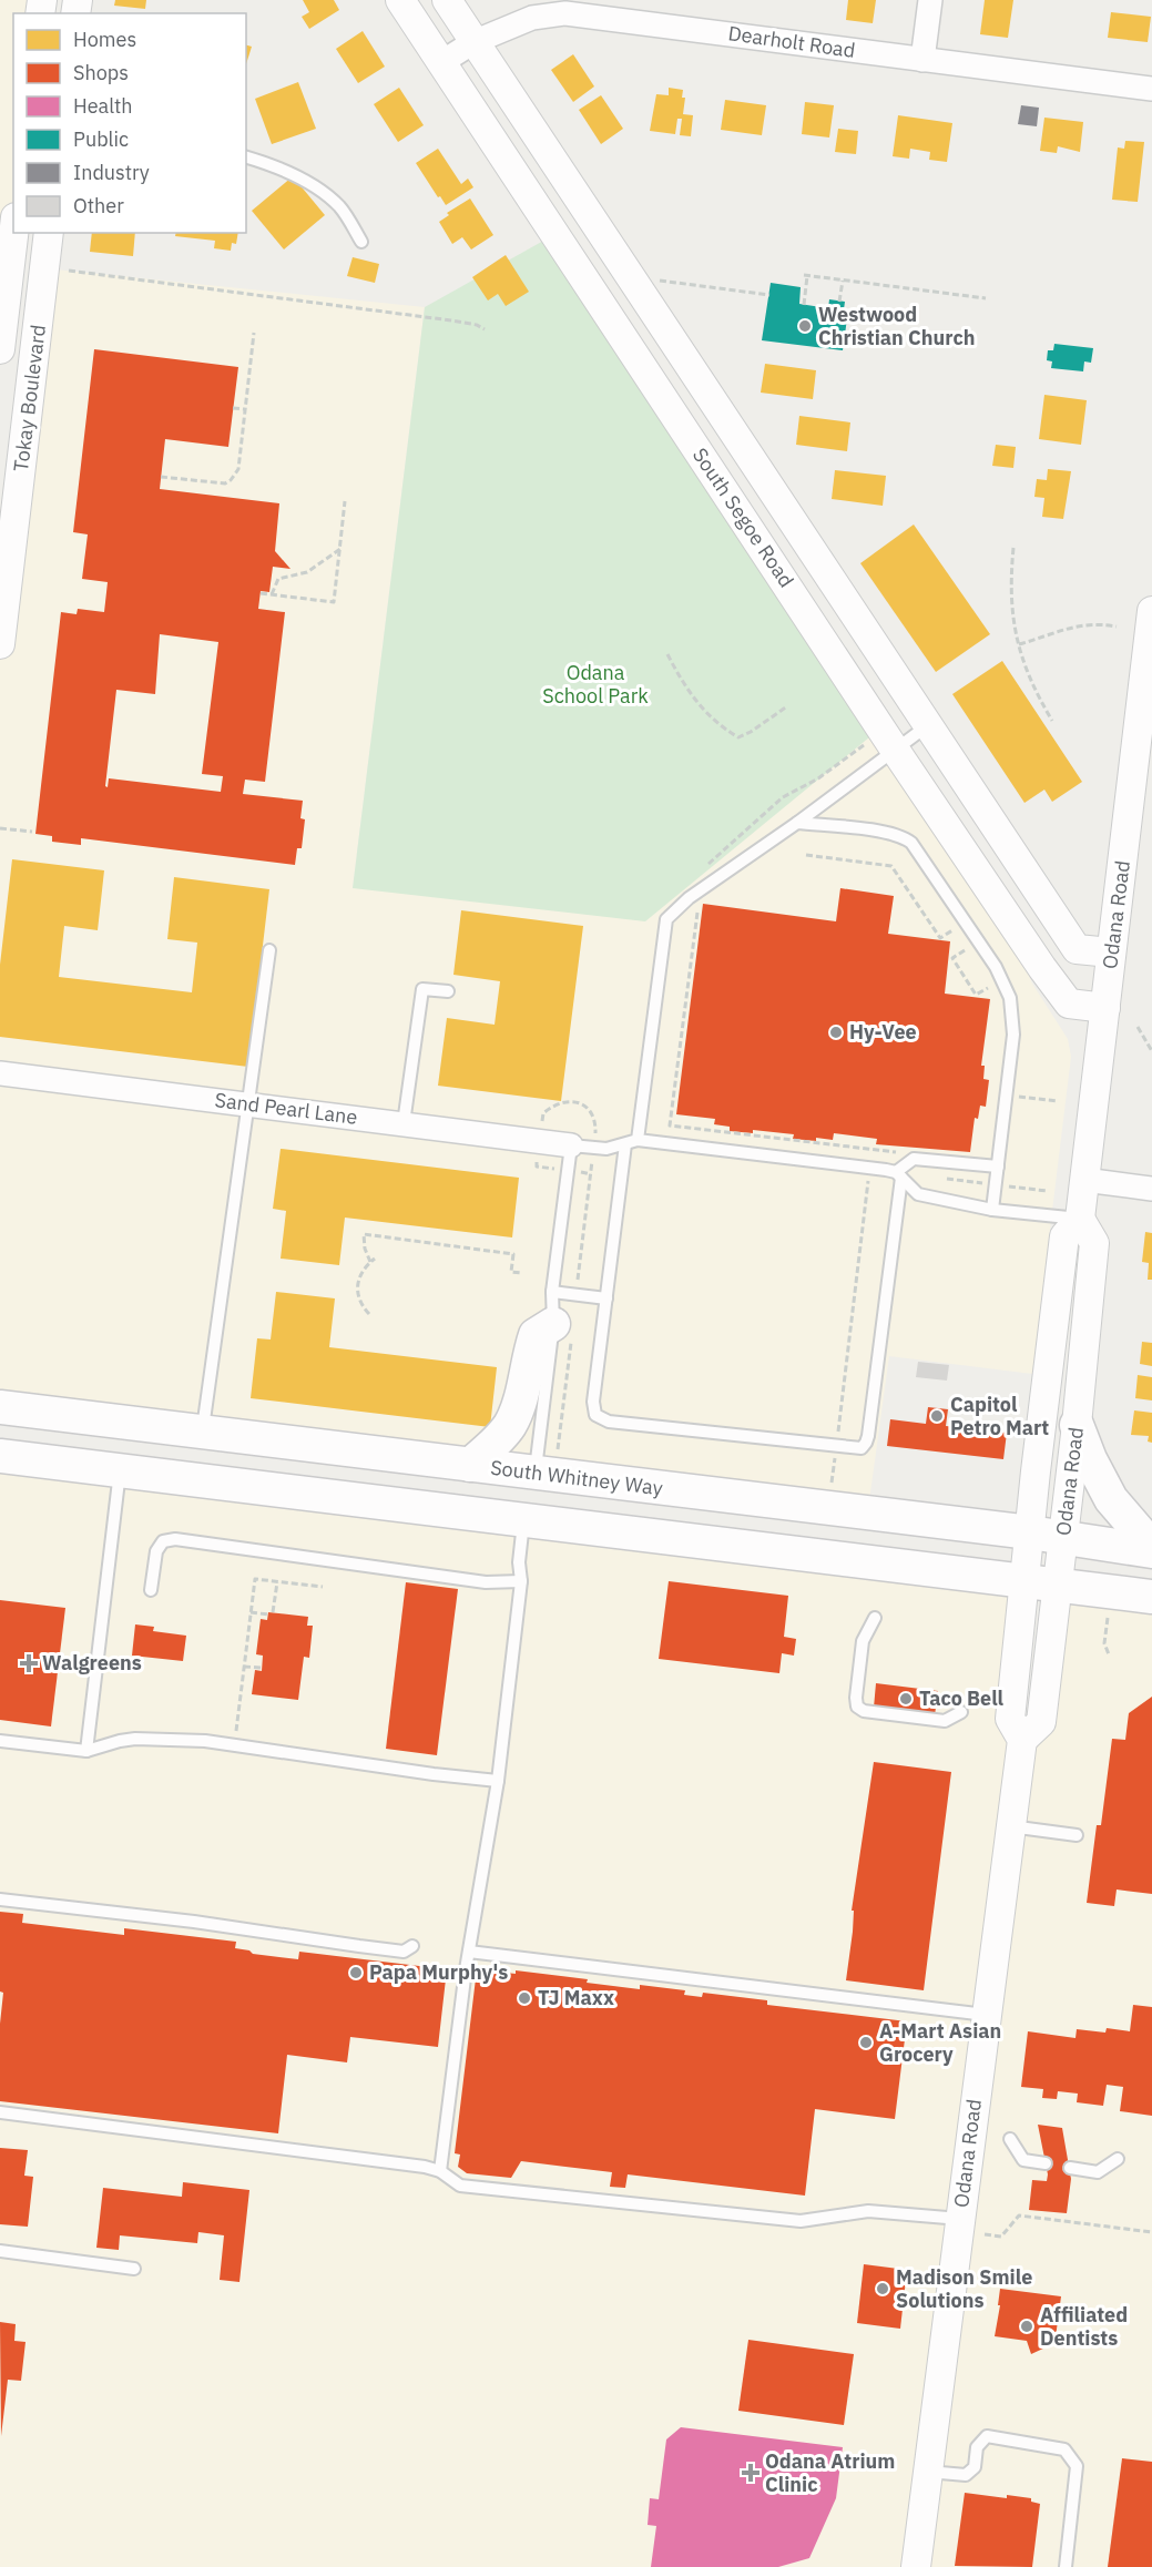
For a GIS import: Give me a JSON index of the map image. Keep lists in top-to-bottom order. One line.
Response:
{"streets":{"main road":["South Whitney Way"],"street":["Dearholt Road","Tokay Boulevard","South Segoe Road","Odana Road","Sand Pearl Lane"]},"crossings":[["Dearholt Road","South Segoe Road"],["South Segoe Road","Odana Road"],["Odana Road","South Whitney Way"]],"parks":["Odana School Park"],"places":{"other":["Westwood Christian Church","Hy-Vee","Capitol Petro Mart","Taco Bell","Papa Murphy's","TJ Maxx","A-Mart Asian Grocery","Madison Smile Solutions","Affiliated Dentists"],"health":["Walgreens","Odana Atrium Clinic"]},"legend":["Homes","Shops","Health","Public","Industry","Other"]}
